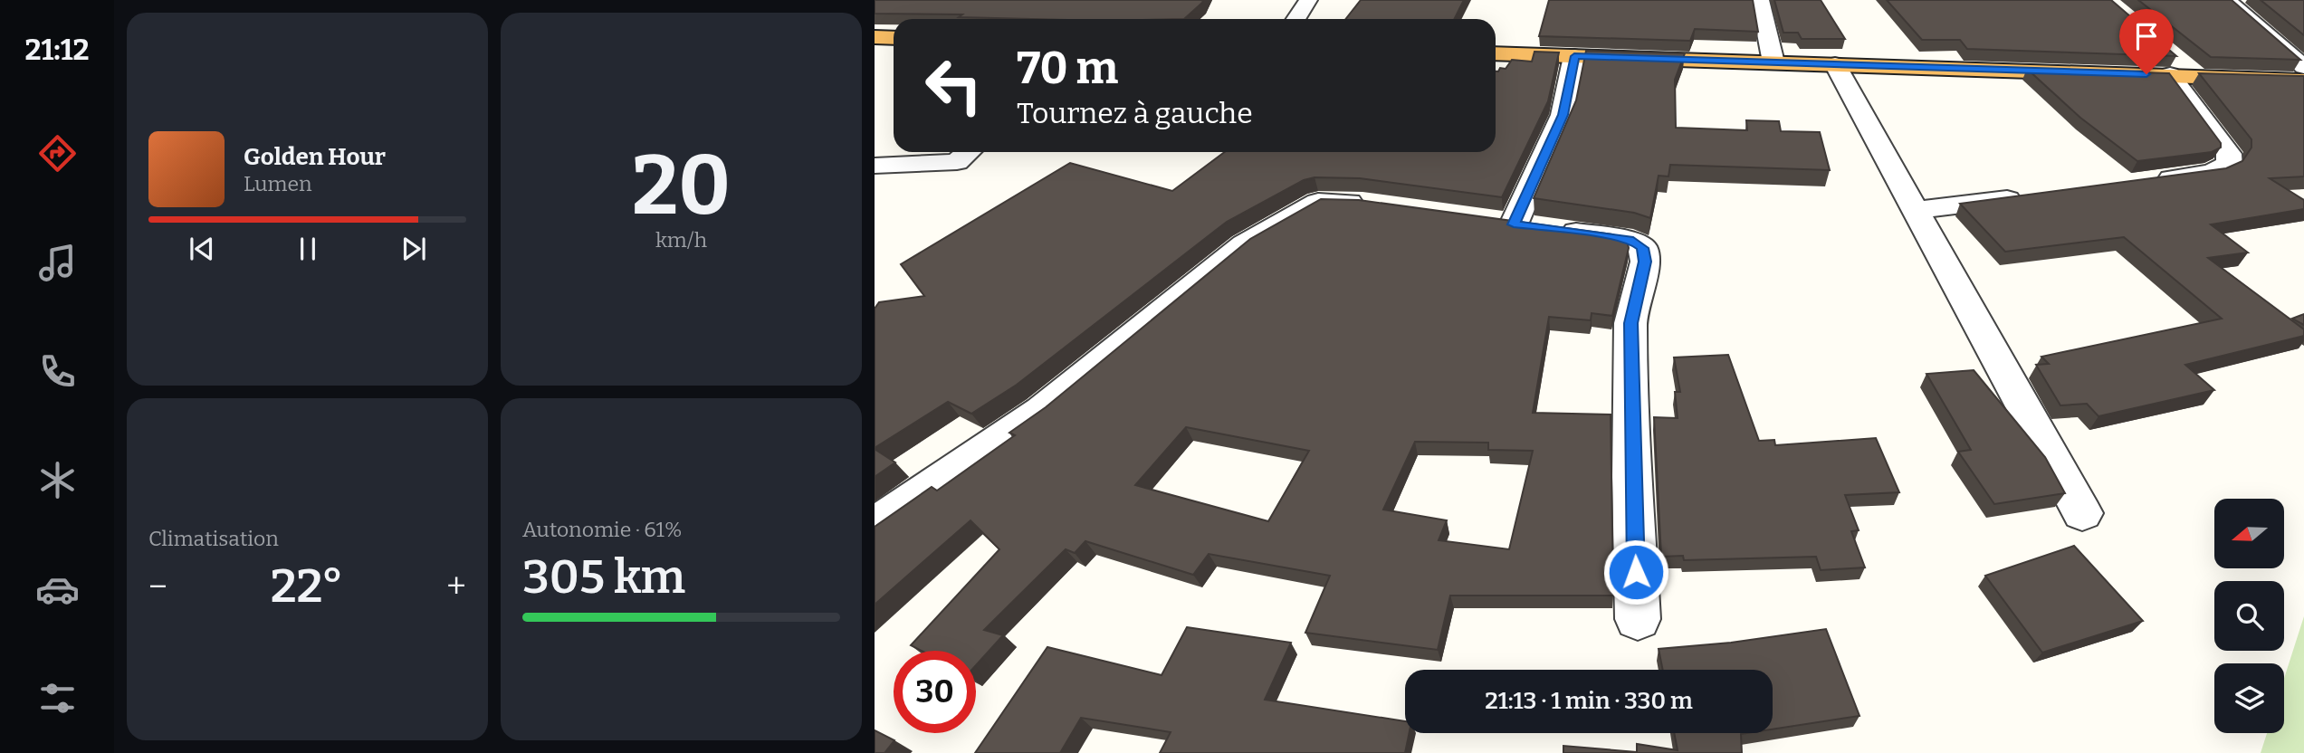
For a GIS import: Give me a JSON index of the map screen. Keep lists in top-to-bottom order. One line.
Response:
{"north":"left","page":{"tabs":"21:12","tile":[["20","km/h"],"Climatisation",["Autonomie · 61%","305 km"]],"turn":["70 m","Tournez à gauche"],"song":["Golden Hour","Lumen"],"heat":["−","22°","+"],"limit":"30","trip":"21:13 · 1 min · 330 m"}}
